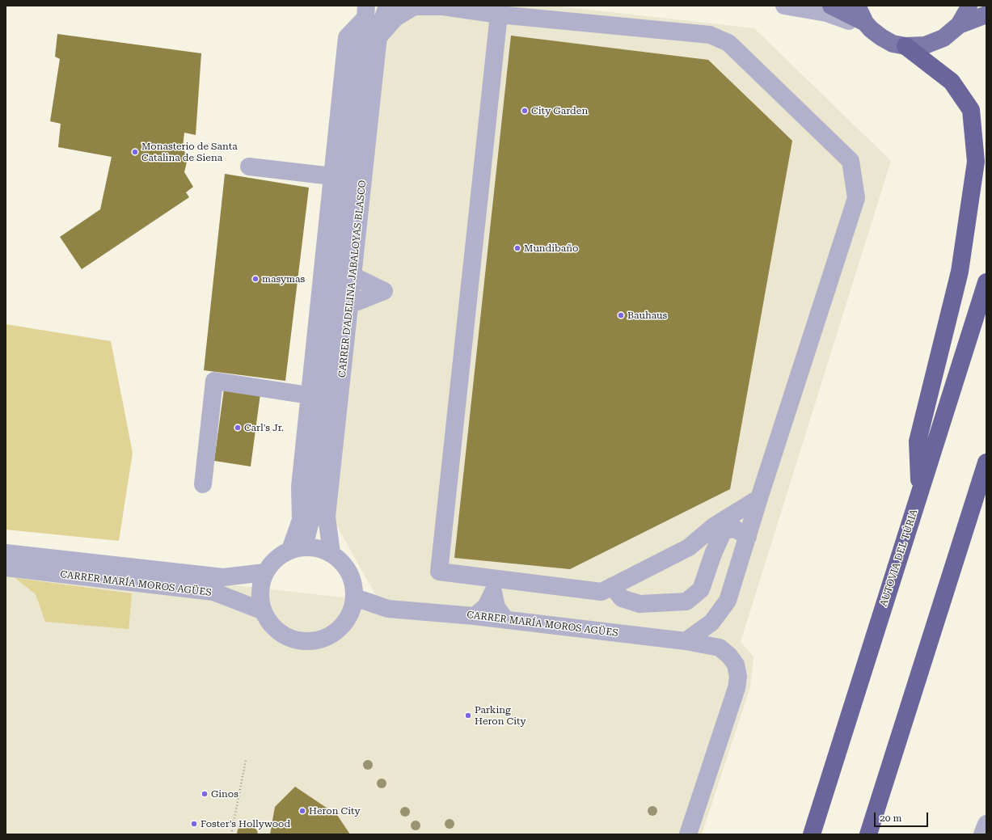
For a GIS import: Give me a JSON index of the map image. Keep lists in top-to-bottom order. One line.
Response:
{"streets":{"highway":["AUTOVIA DEL TÚRIA"],"street":["CARRER D'ADELINA JABALOYAS BLASCO","CARRER MARÍA MOROS AGÜES"]},"crossings":[["CARRER D'ADELINA JABALOYAS BLASCO","CARRER MARÍA MOROS AGÜES"]],"places":["City Garden","Monasterio de Santa Catalina de Siena","Mundibaño","masymas","Bauhaus","Carl's Jr.","Parking Heron City","Ginos","Heron City","Foster's Hollywood"],"scale_bar":"20 m"}
